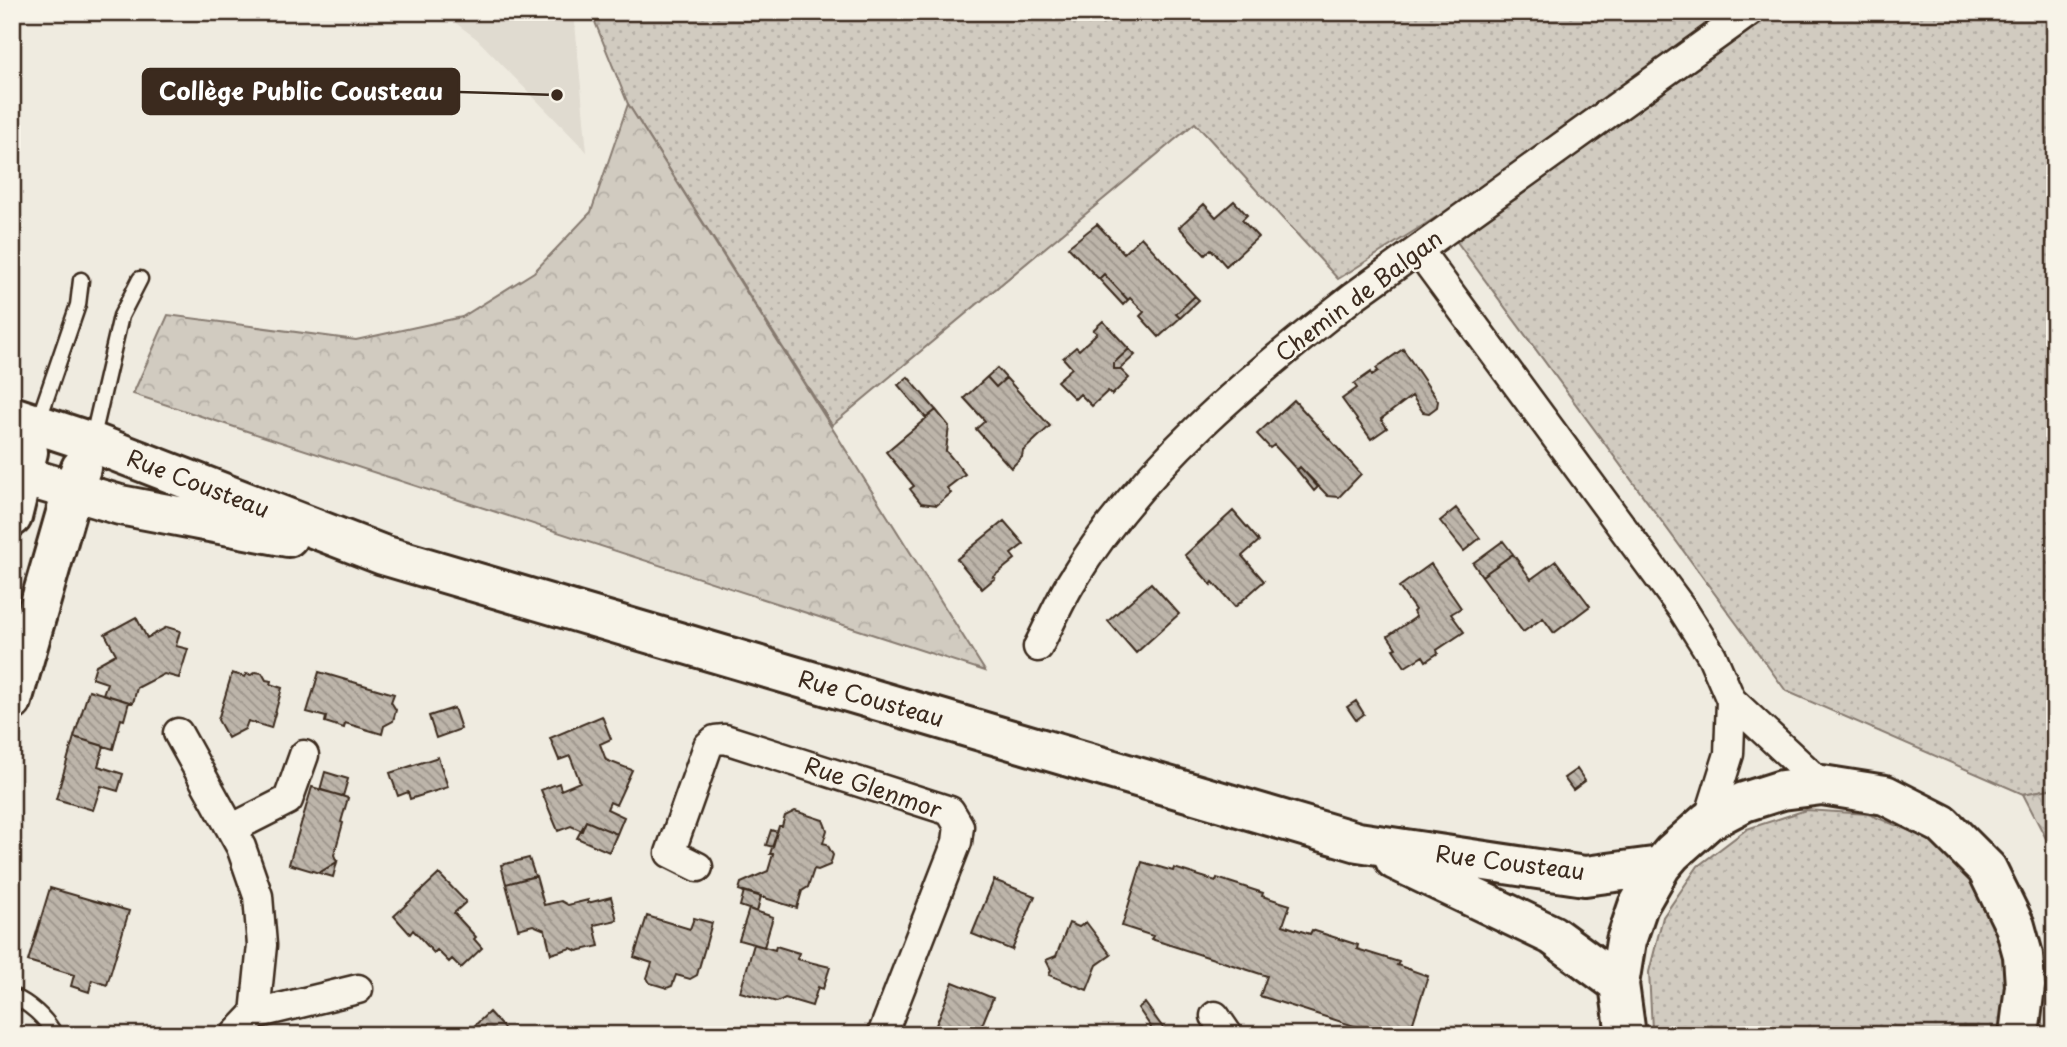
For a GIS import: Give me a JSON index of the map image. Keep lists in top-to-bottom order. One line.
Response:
{"streets":{"main road":["Rue Cousteau"],"street":["Chemin de Balgan","Rue Glenmor"]},"places":["Collège Public Cousteau"]}
